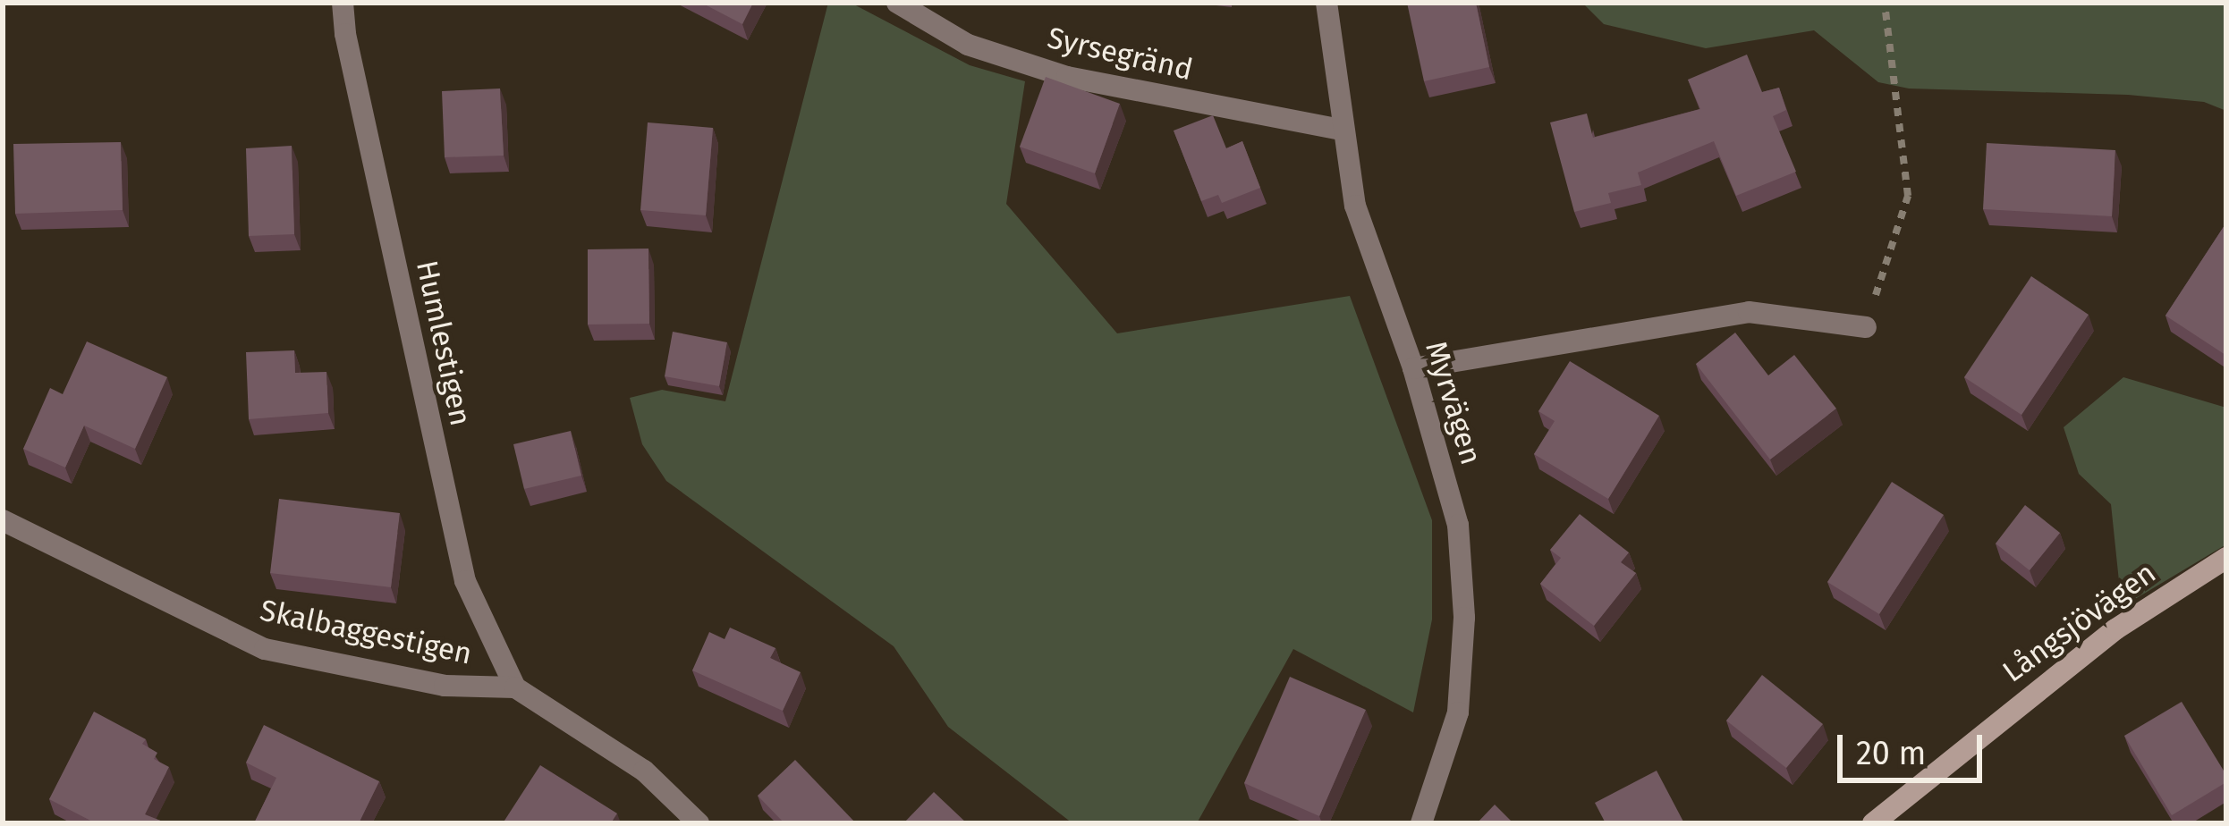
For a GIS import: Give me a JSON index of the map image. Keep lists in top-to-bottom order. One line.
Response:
{"streets":{"street":["Syrsegränd","Humlestigen","Myrvägen","Långsjövägen","Skalbaggestigen"]},"crossings":[["Syrsegränd","Myrvägen"],["Humlestigen","Skalbaggestigen"]],"scale_bar":"20 m"}
